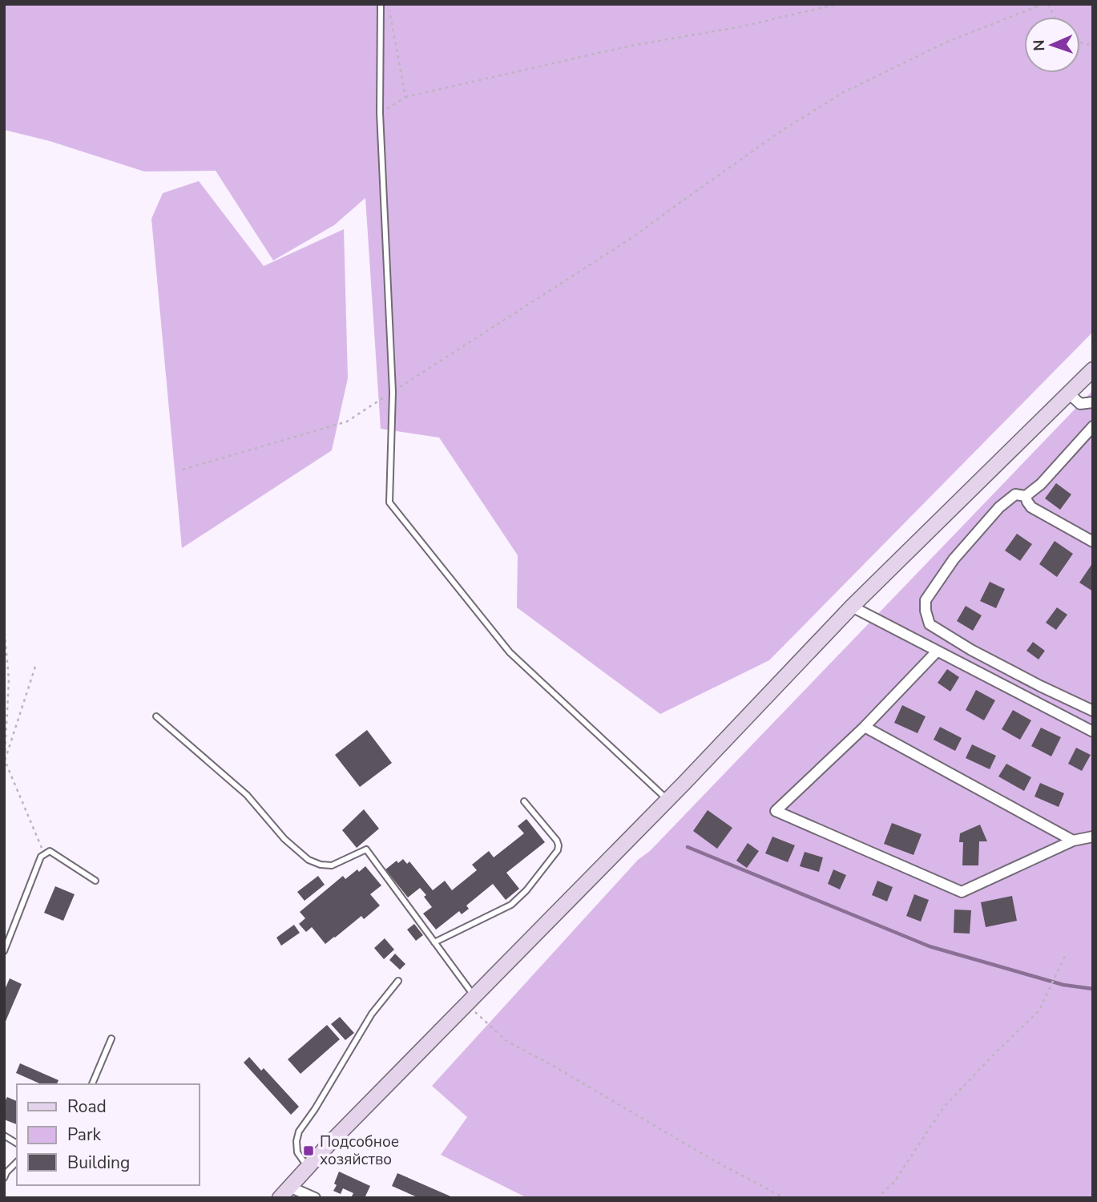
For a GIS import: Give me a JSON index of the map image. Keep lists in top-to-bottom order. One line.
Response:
{"places":{"transit":["Подсобное хозяйство"]},"legend":["Road","Park","Building"],"north":"left"}
